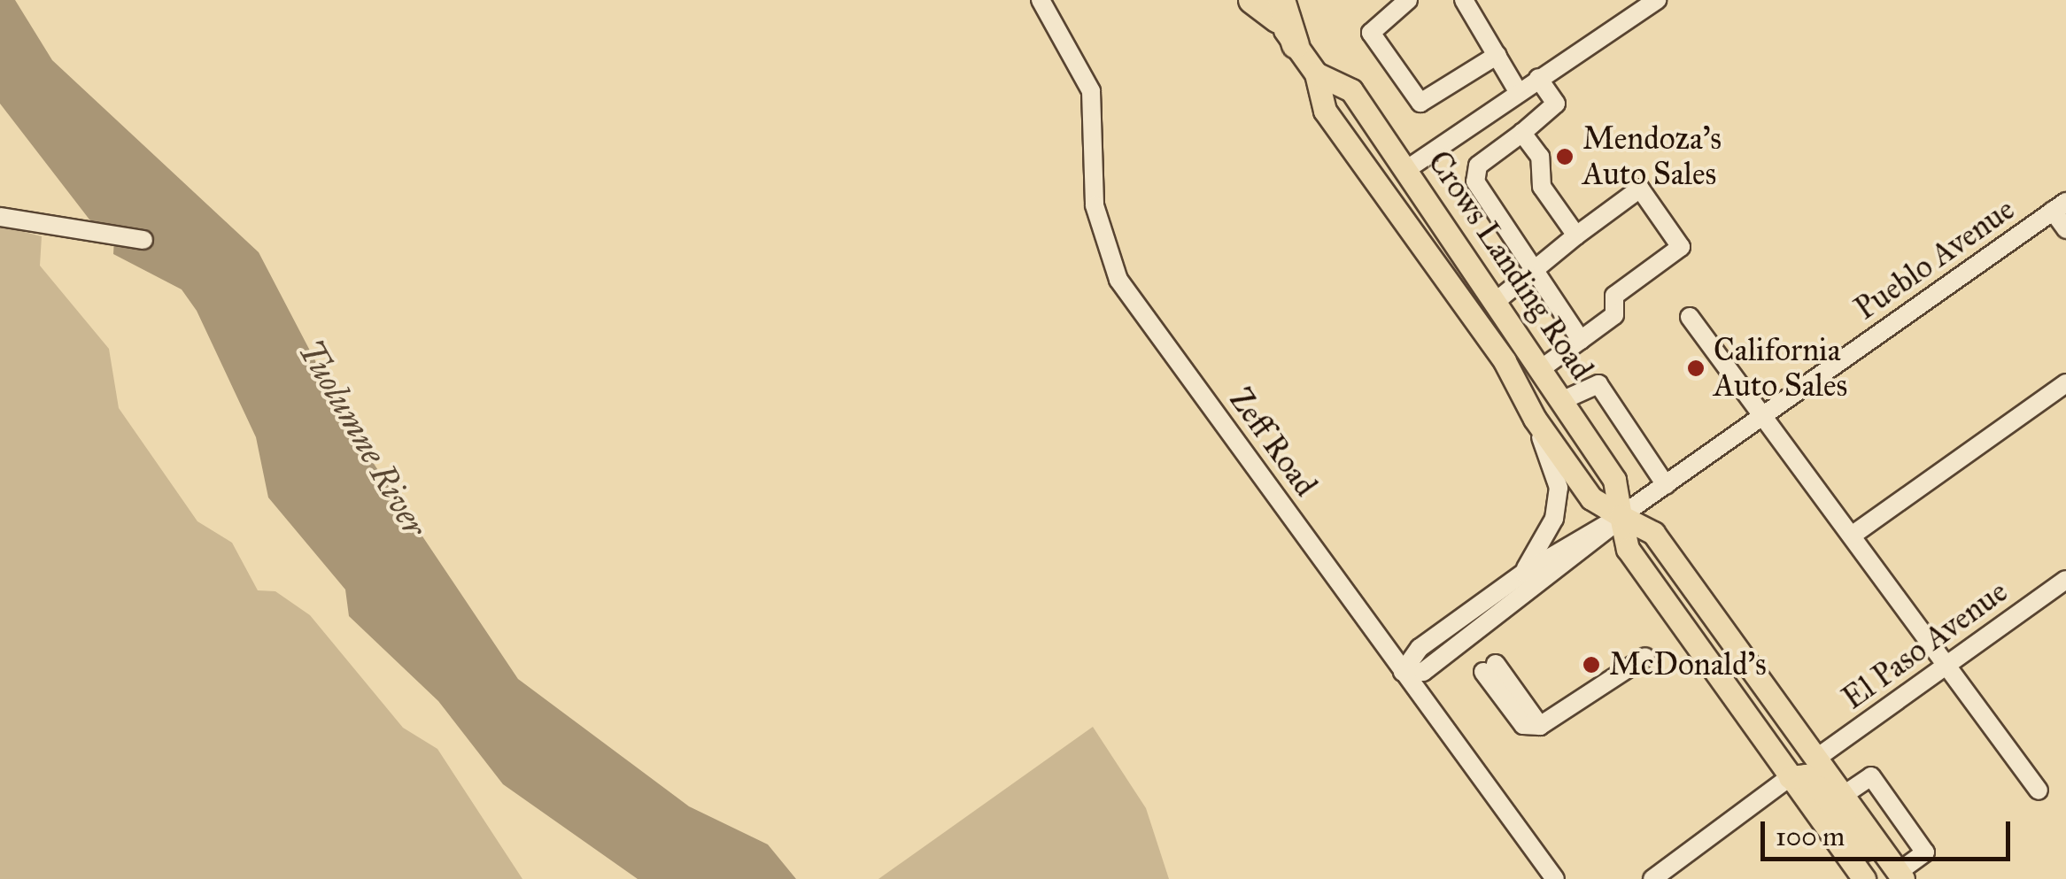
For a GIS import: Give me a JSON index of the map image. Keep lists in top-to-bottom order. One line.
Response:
{"streets":{"main road":["Crows Landing Road"],"street":["Pueblo Avenue","Zeff Road","El Paso Avenue"]},"crossings":[["Pueblo Avenue","Crows Landing Road"],["Pueblo Avenue","Zeff Road"],["Crows Landing Road","El Paso Avenue"]],"water":["Tuolumne River"],"places":["Mendoza's Auto Sales","California Auto Sales","McDonald's"],"scale_bar":"100 m"}
